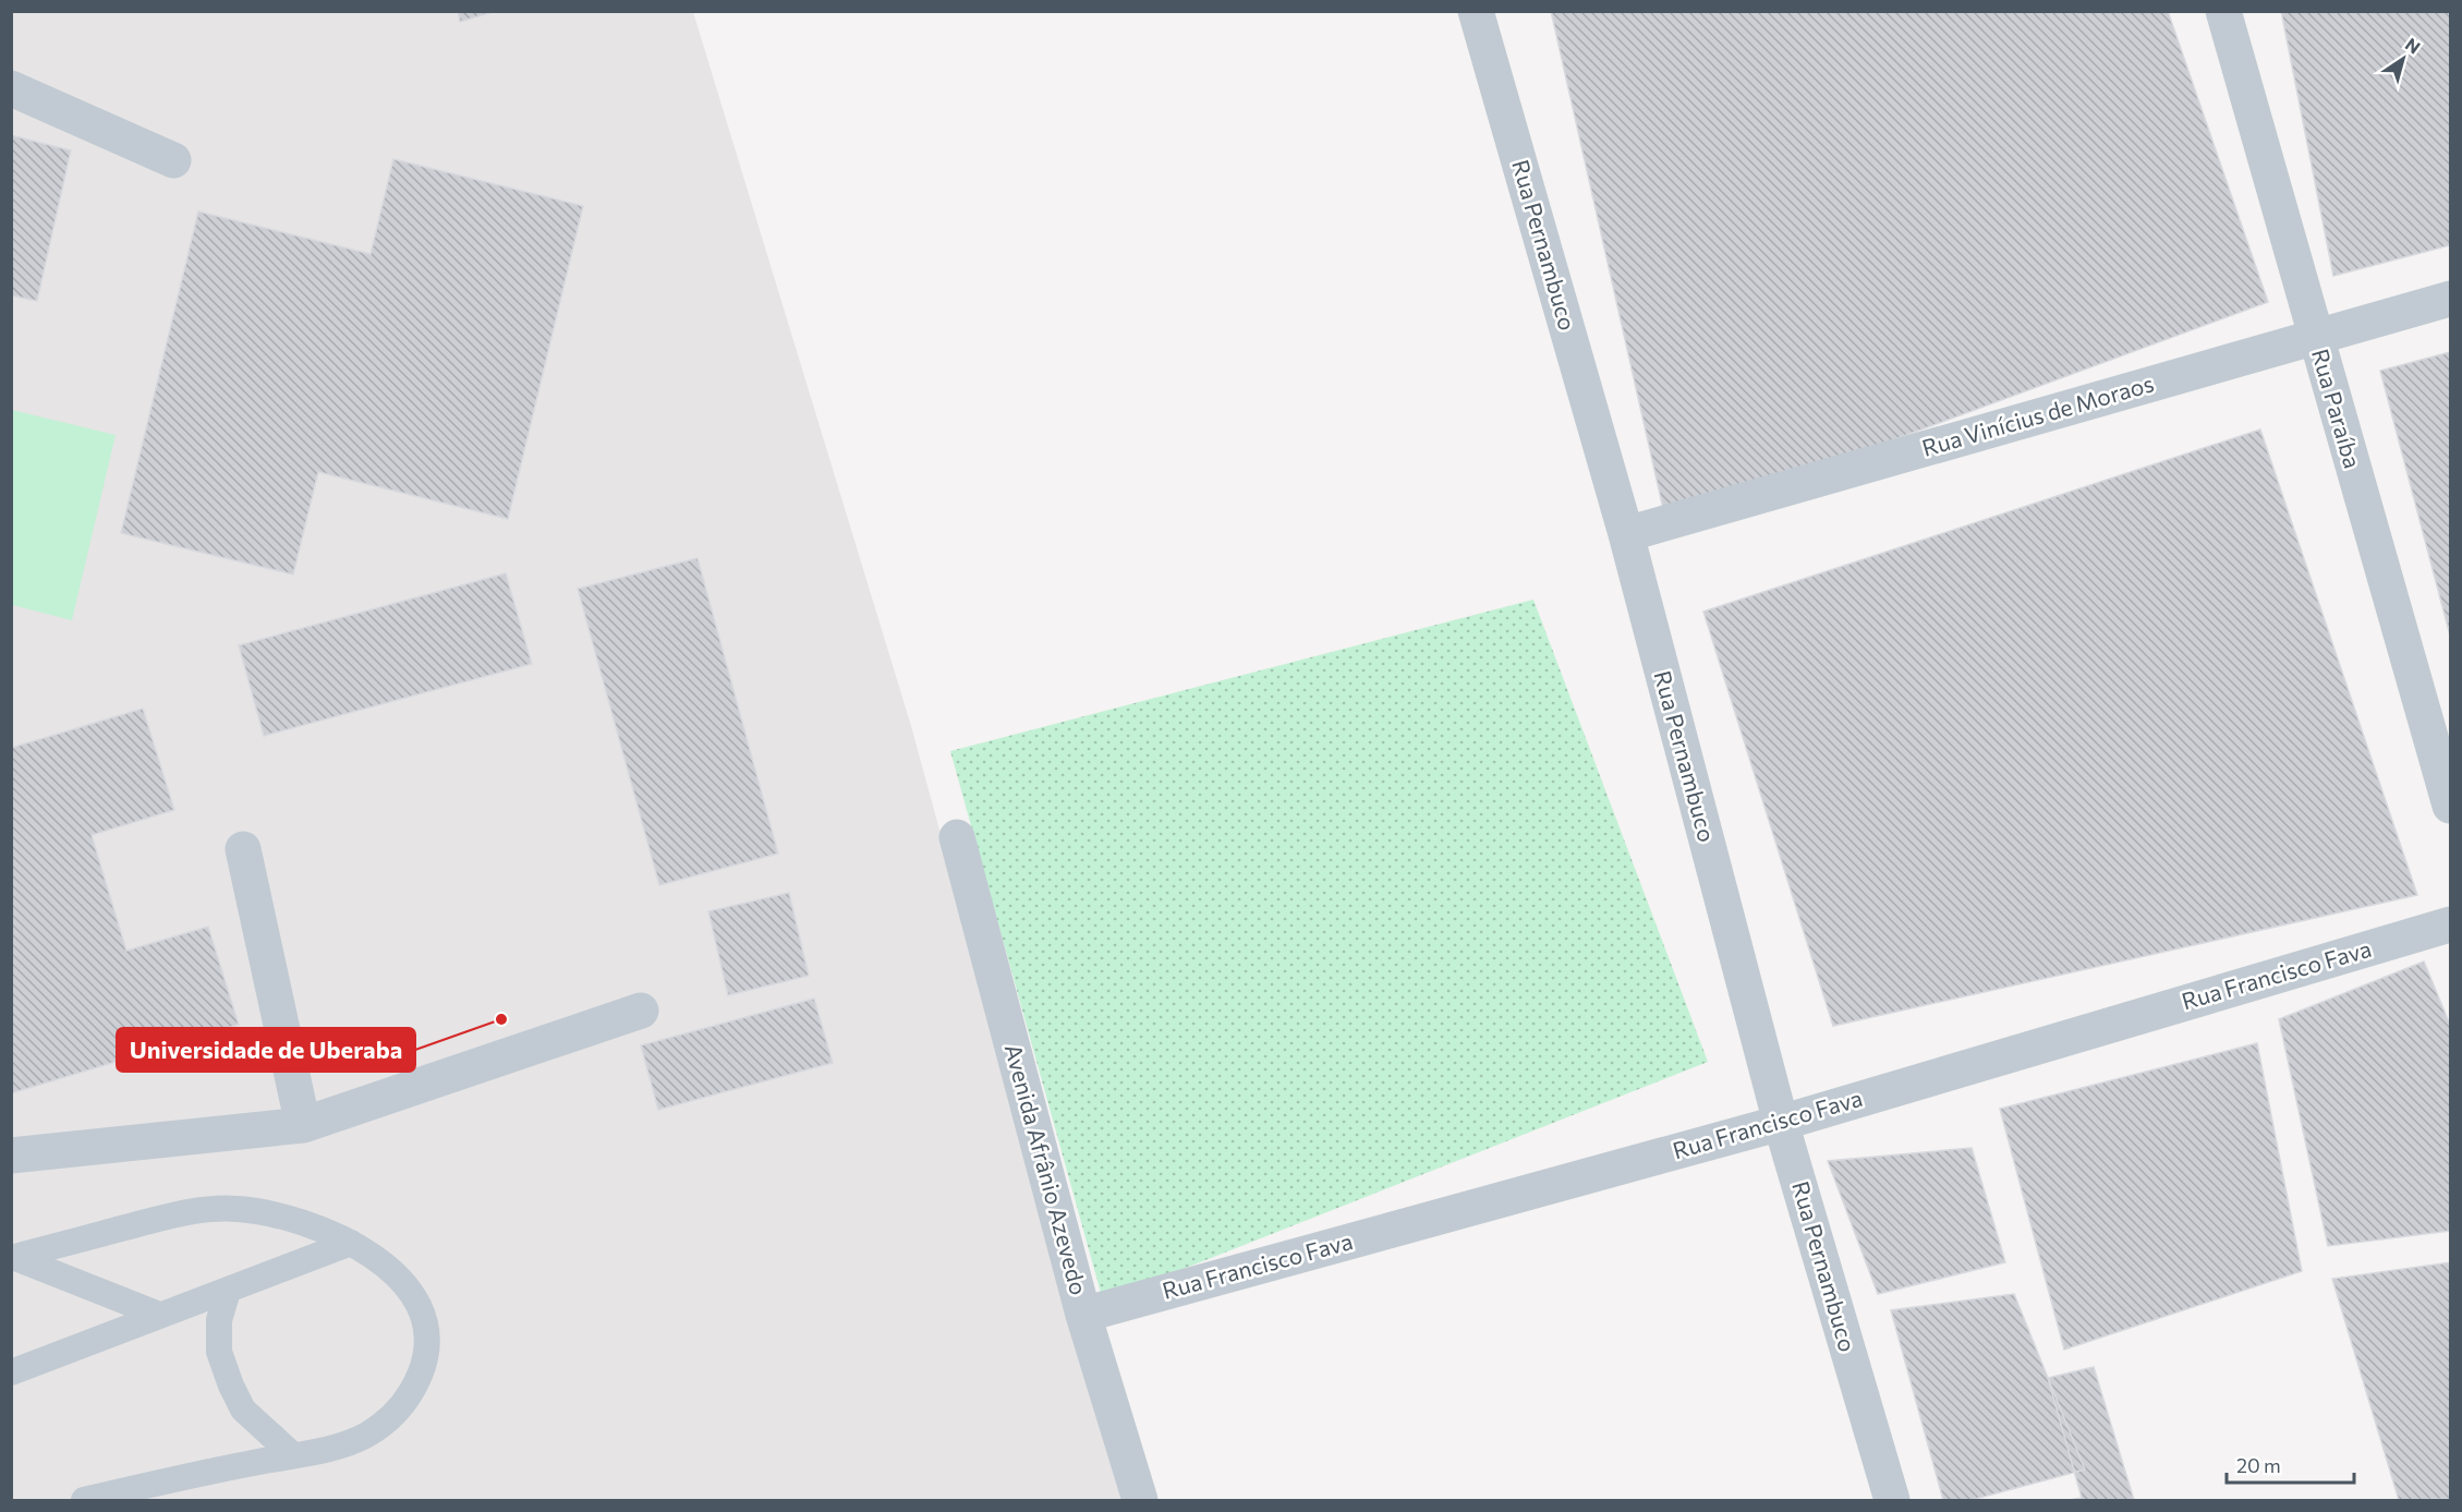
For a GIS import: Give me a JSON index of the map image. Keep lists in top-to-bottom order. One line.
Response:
{"streets":{"street":["Rua Pernambuco","Rua Paraíba","Rua Vinícius de Moraos","Rua Francisco Fava","Avenida Afrânio Azevedo"]},"crossings":[["Rua Pernambuco","Rua Vinícius de Moraos"],["Rua Pernambuco","Rua Francisco Fava"],["Rua Paraíba","Rua Vinícius de Moraos"],["Rua Francisco Fava","Avenida Afrânio Azevedo"]],"places":["Universidade de Uberaba"],"scale_bar":"20 m","north":"top right"}
